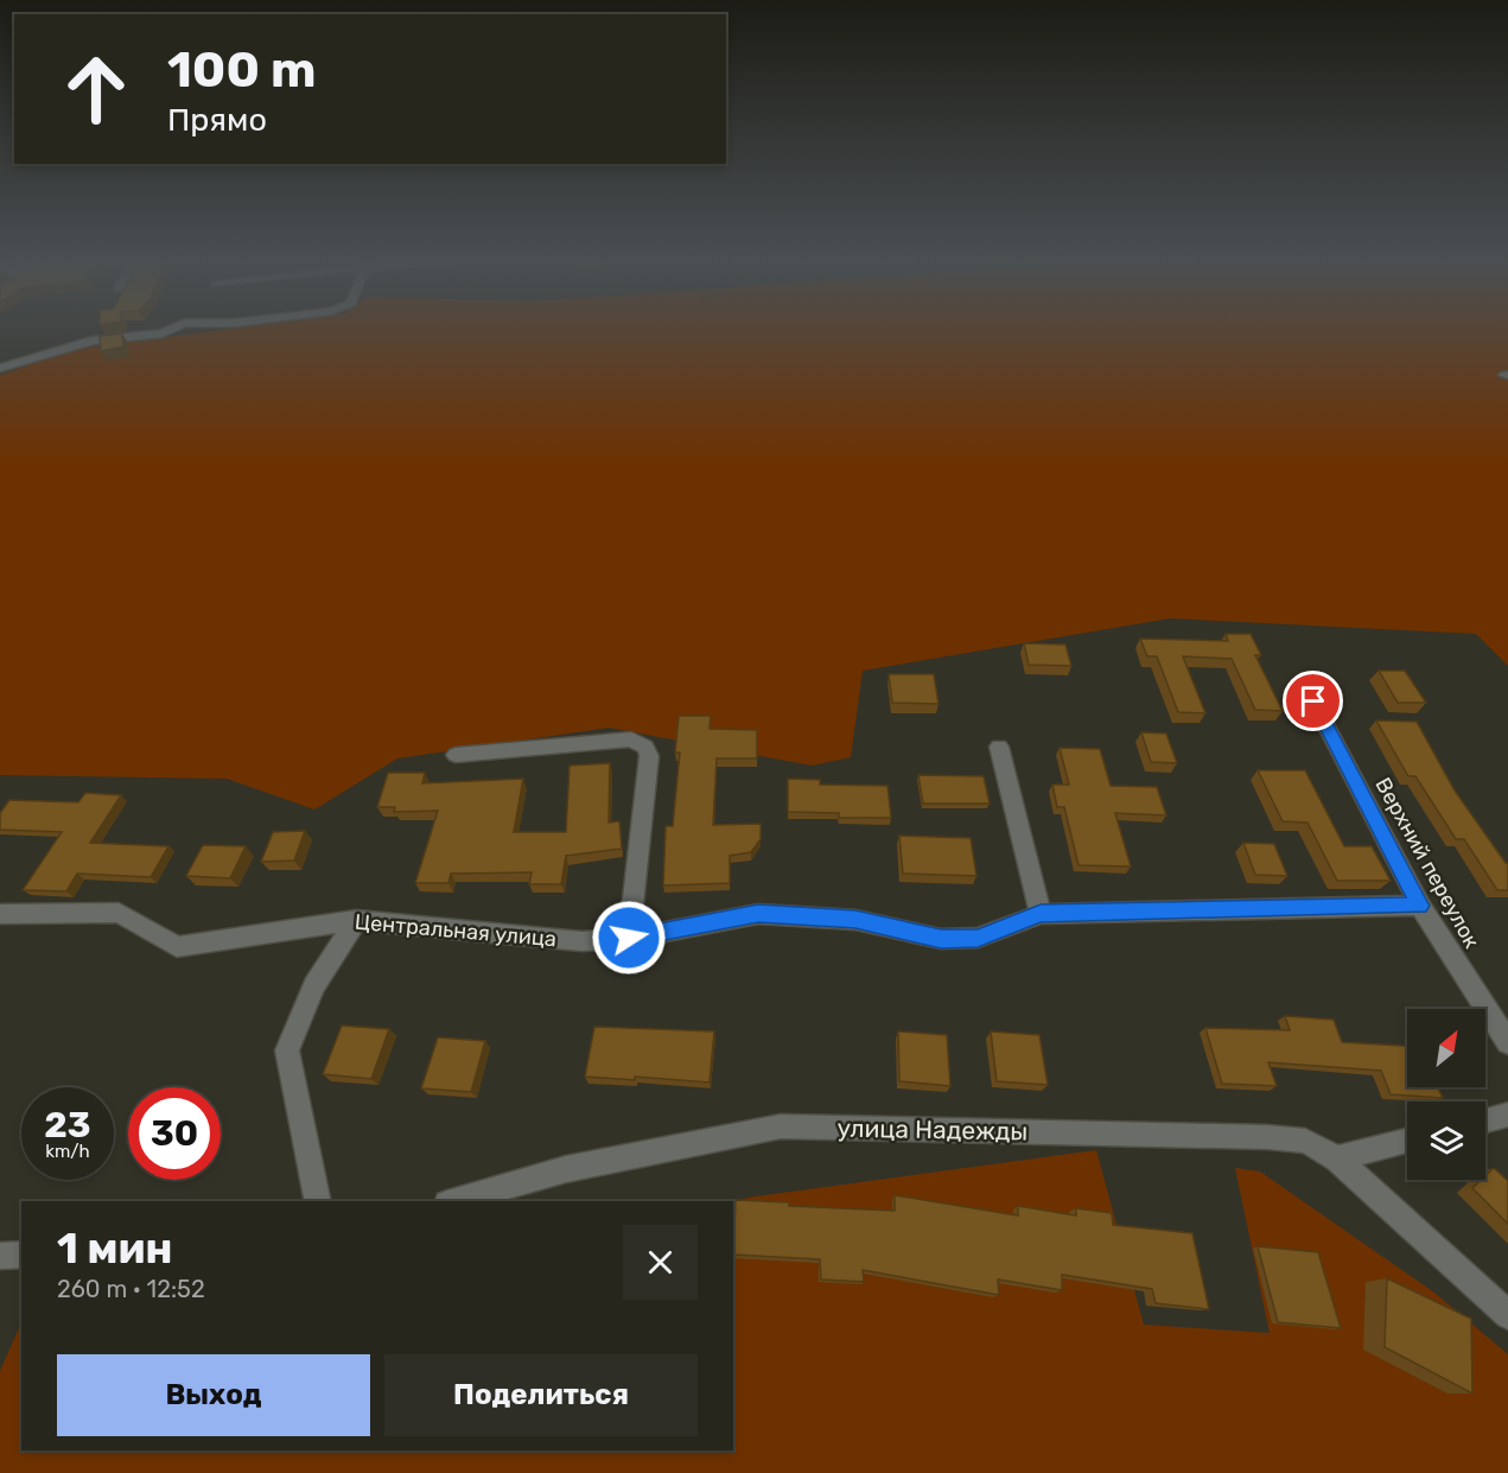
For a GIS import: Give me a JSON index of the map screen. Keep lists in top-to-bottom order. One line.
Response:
{"streets":{"street":["Верхний переулок","Центральная улица","улица Надежды"]},"crossings":[["Верхний переулок","Центральная улица"]],"north":"top right","page":{"turn":["100 m","Прямо"],"speed":"23 km/h","limit":"30","heading":["1 мин","260 m · 12:52"],"buttons":["Выход","Поделиться"]}}
